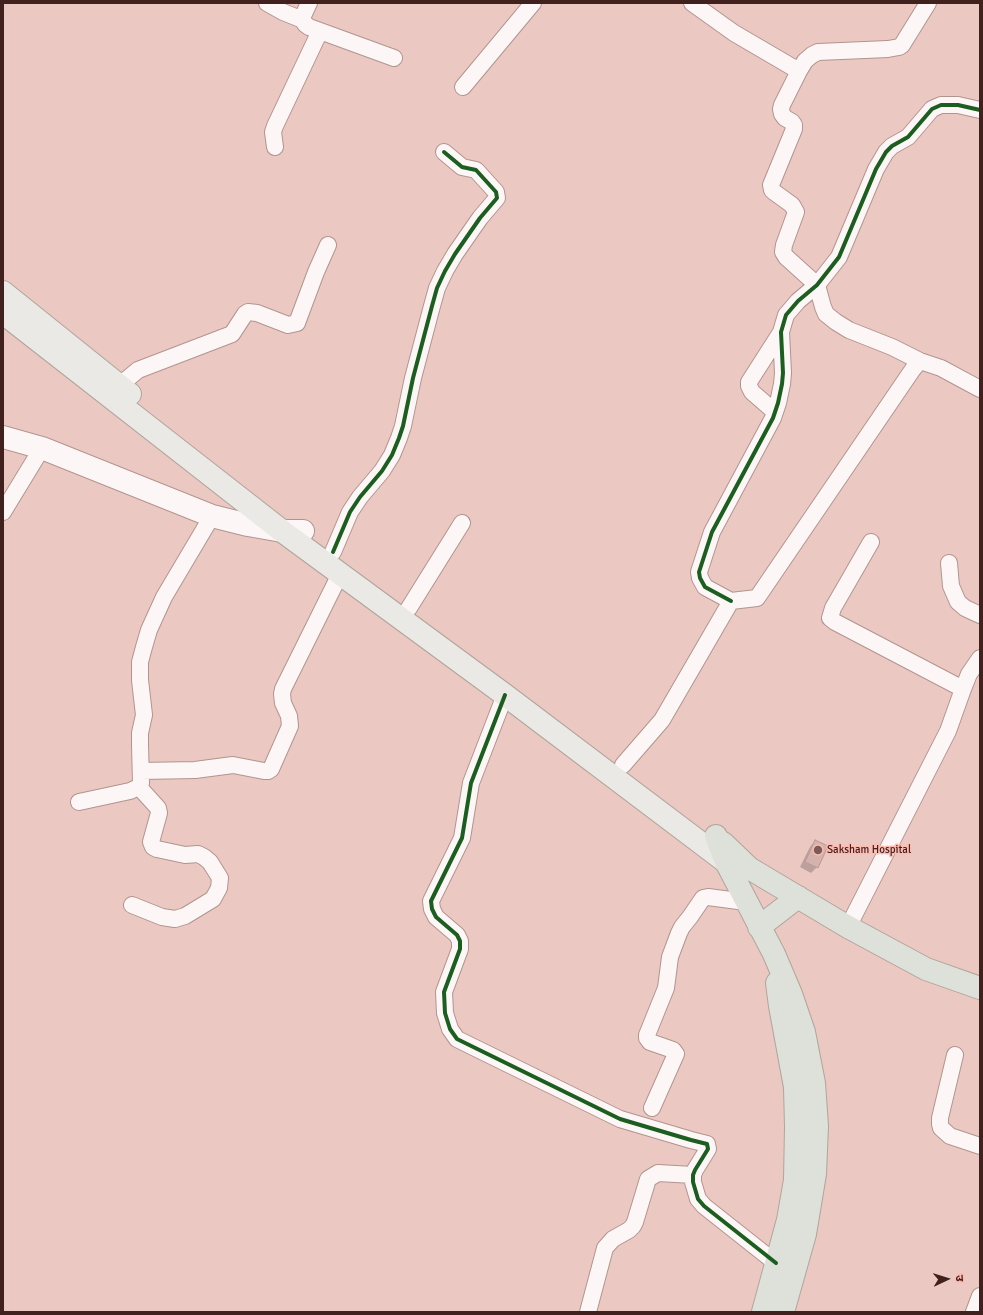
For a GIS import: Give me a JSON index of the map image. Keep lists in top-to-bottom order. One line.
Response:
{"places":["Saksham Hospital"],"north":"right"}
